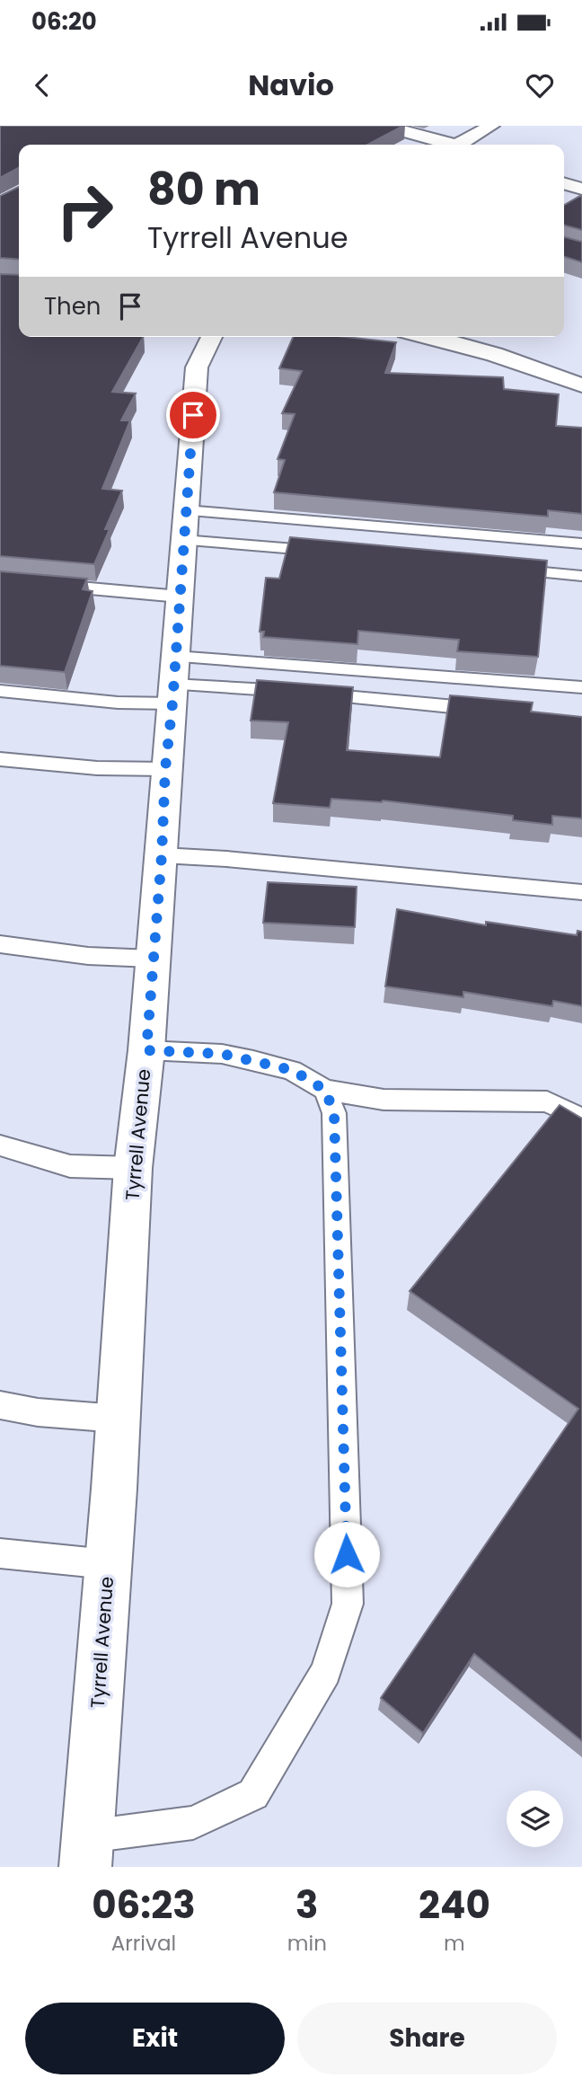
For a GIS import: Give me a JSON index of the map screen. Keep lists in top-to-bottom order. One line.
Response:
{"streets":{"street":["Tyrrell Avenue"]},"page":{"status":"06:20","header":"Navio","turn":["80 m","Tyrrell Avenue"],"then":"Then","eta":["06:23","Arrival","3","min","240","m"],"buttons":["Exit","Share"]}}
